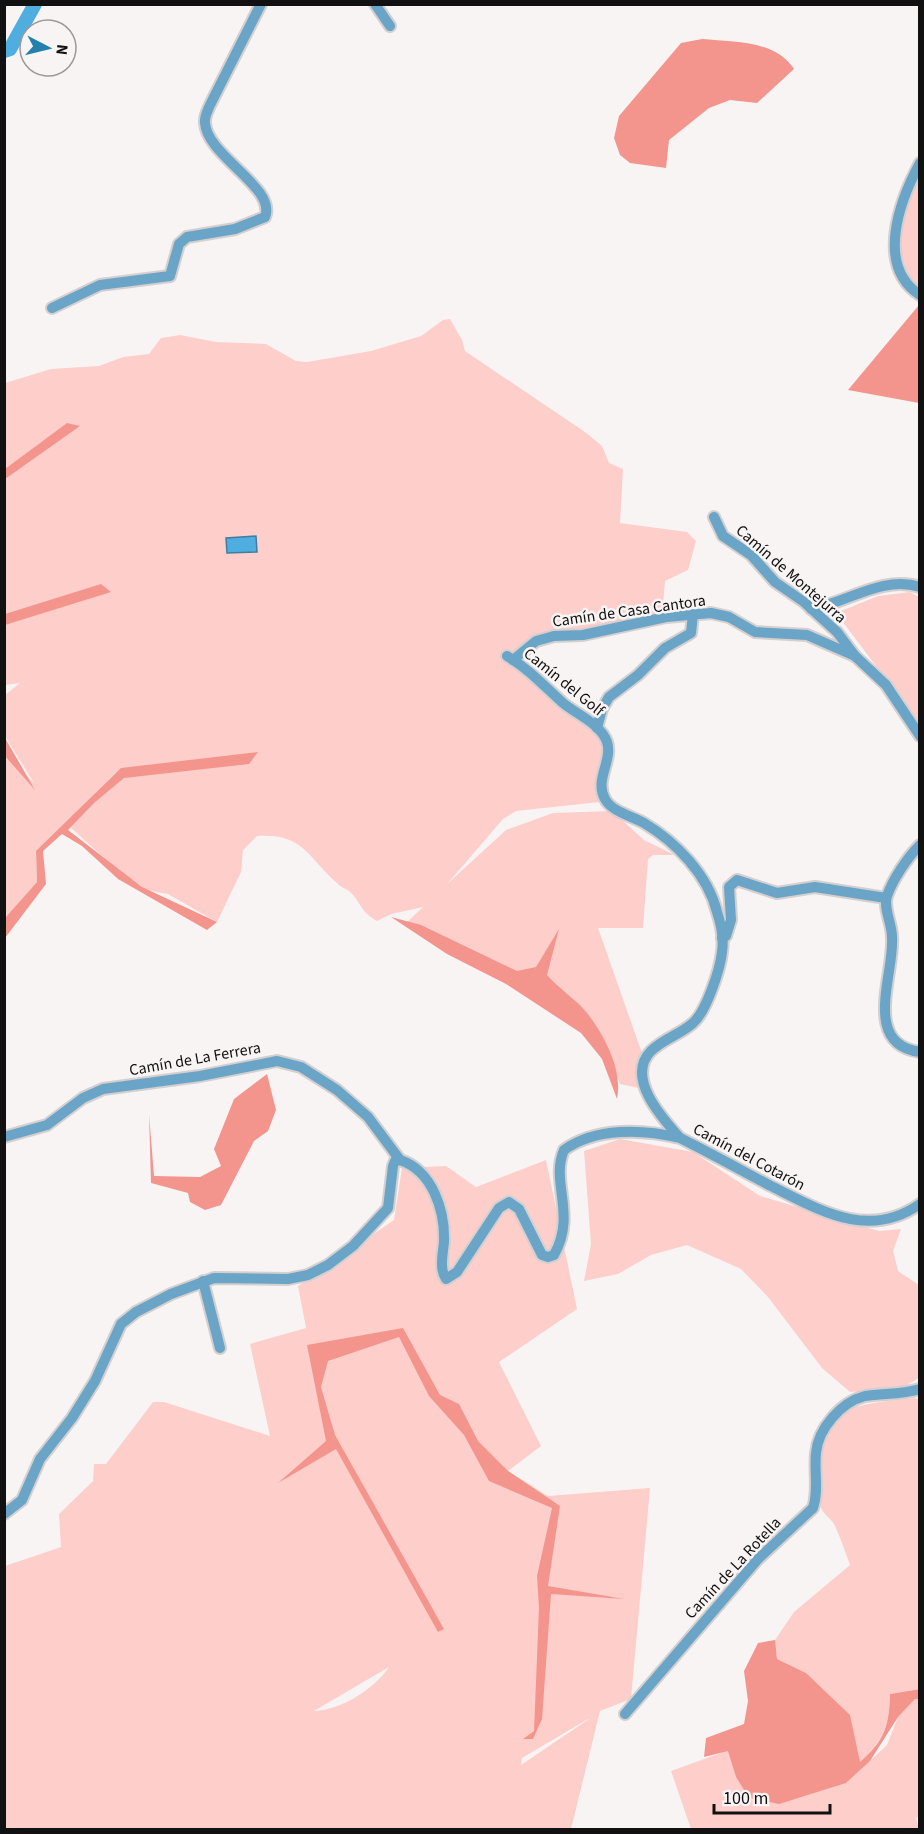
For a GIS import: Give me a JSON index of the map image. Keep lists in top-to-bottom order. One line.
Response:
{"streets":{"street":["Camín de Montejurra","Camín de Casa Cantora","Camín del Golf","Camín de La Ferrera","Camín del Cotarón","Camín de La Rotella"]},"crossings":[["Camín de Montejurra","Camín de Casa Cantora"],["Camín de Casa Cantora","Camín del Golf"],["Camín del Golf","Camín del Cotarón"],["Camín de La Ferrera","Camín del Cotarón"]],"scale_bar":"100 m","north":"right"}
